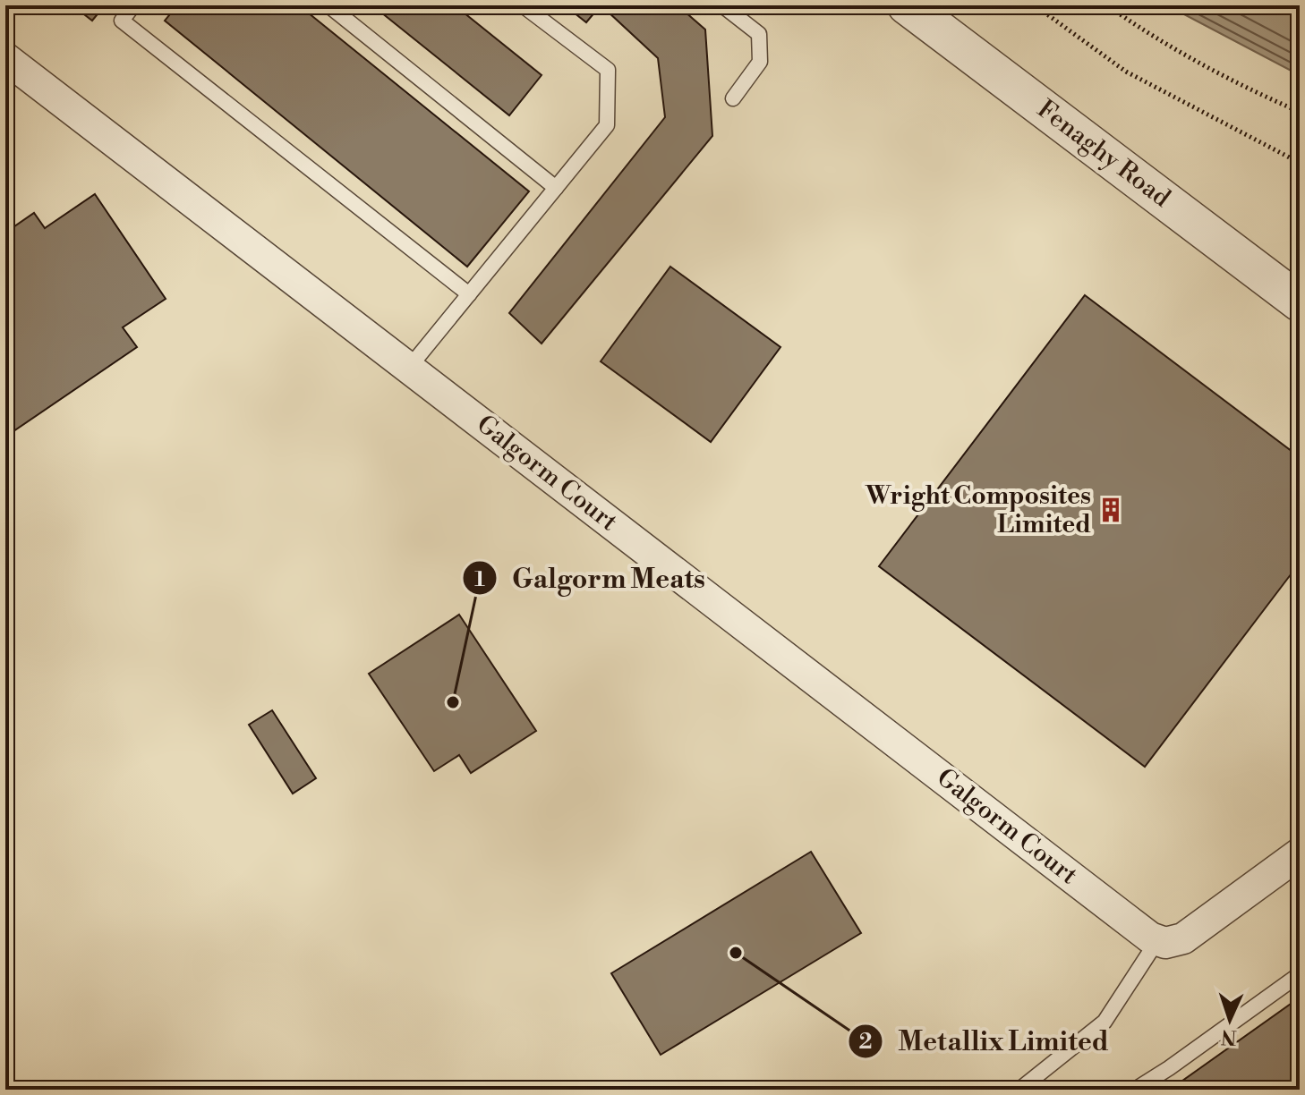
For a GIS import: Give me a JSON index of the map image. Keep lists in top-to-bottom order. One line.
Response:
{"streets":{"street":["Fenaghy Road","Galgorm Court"]},"places":{"building":["Wright Composites Limited"],"other":["Galgorm Meats","Metallix Limited"]},"north":"bottom"}
